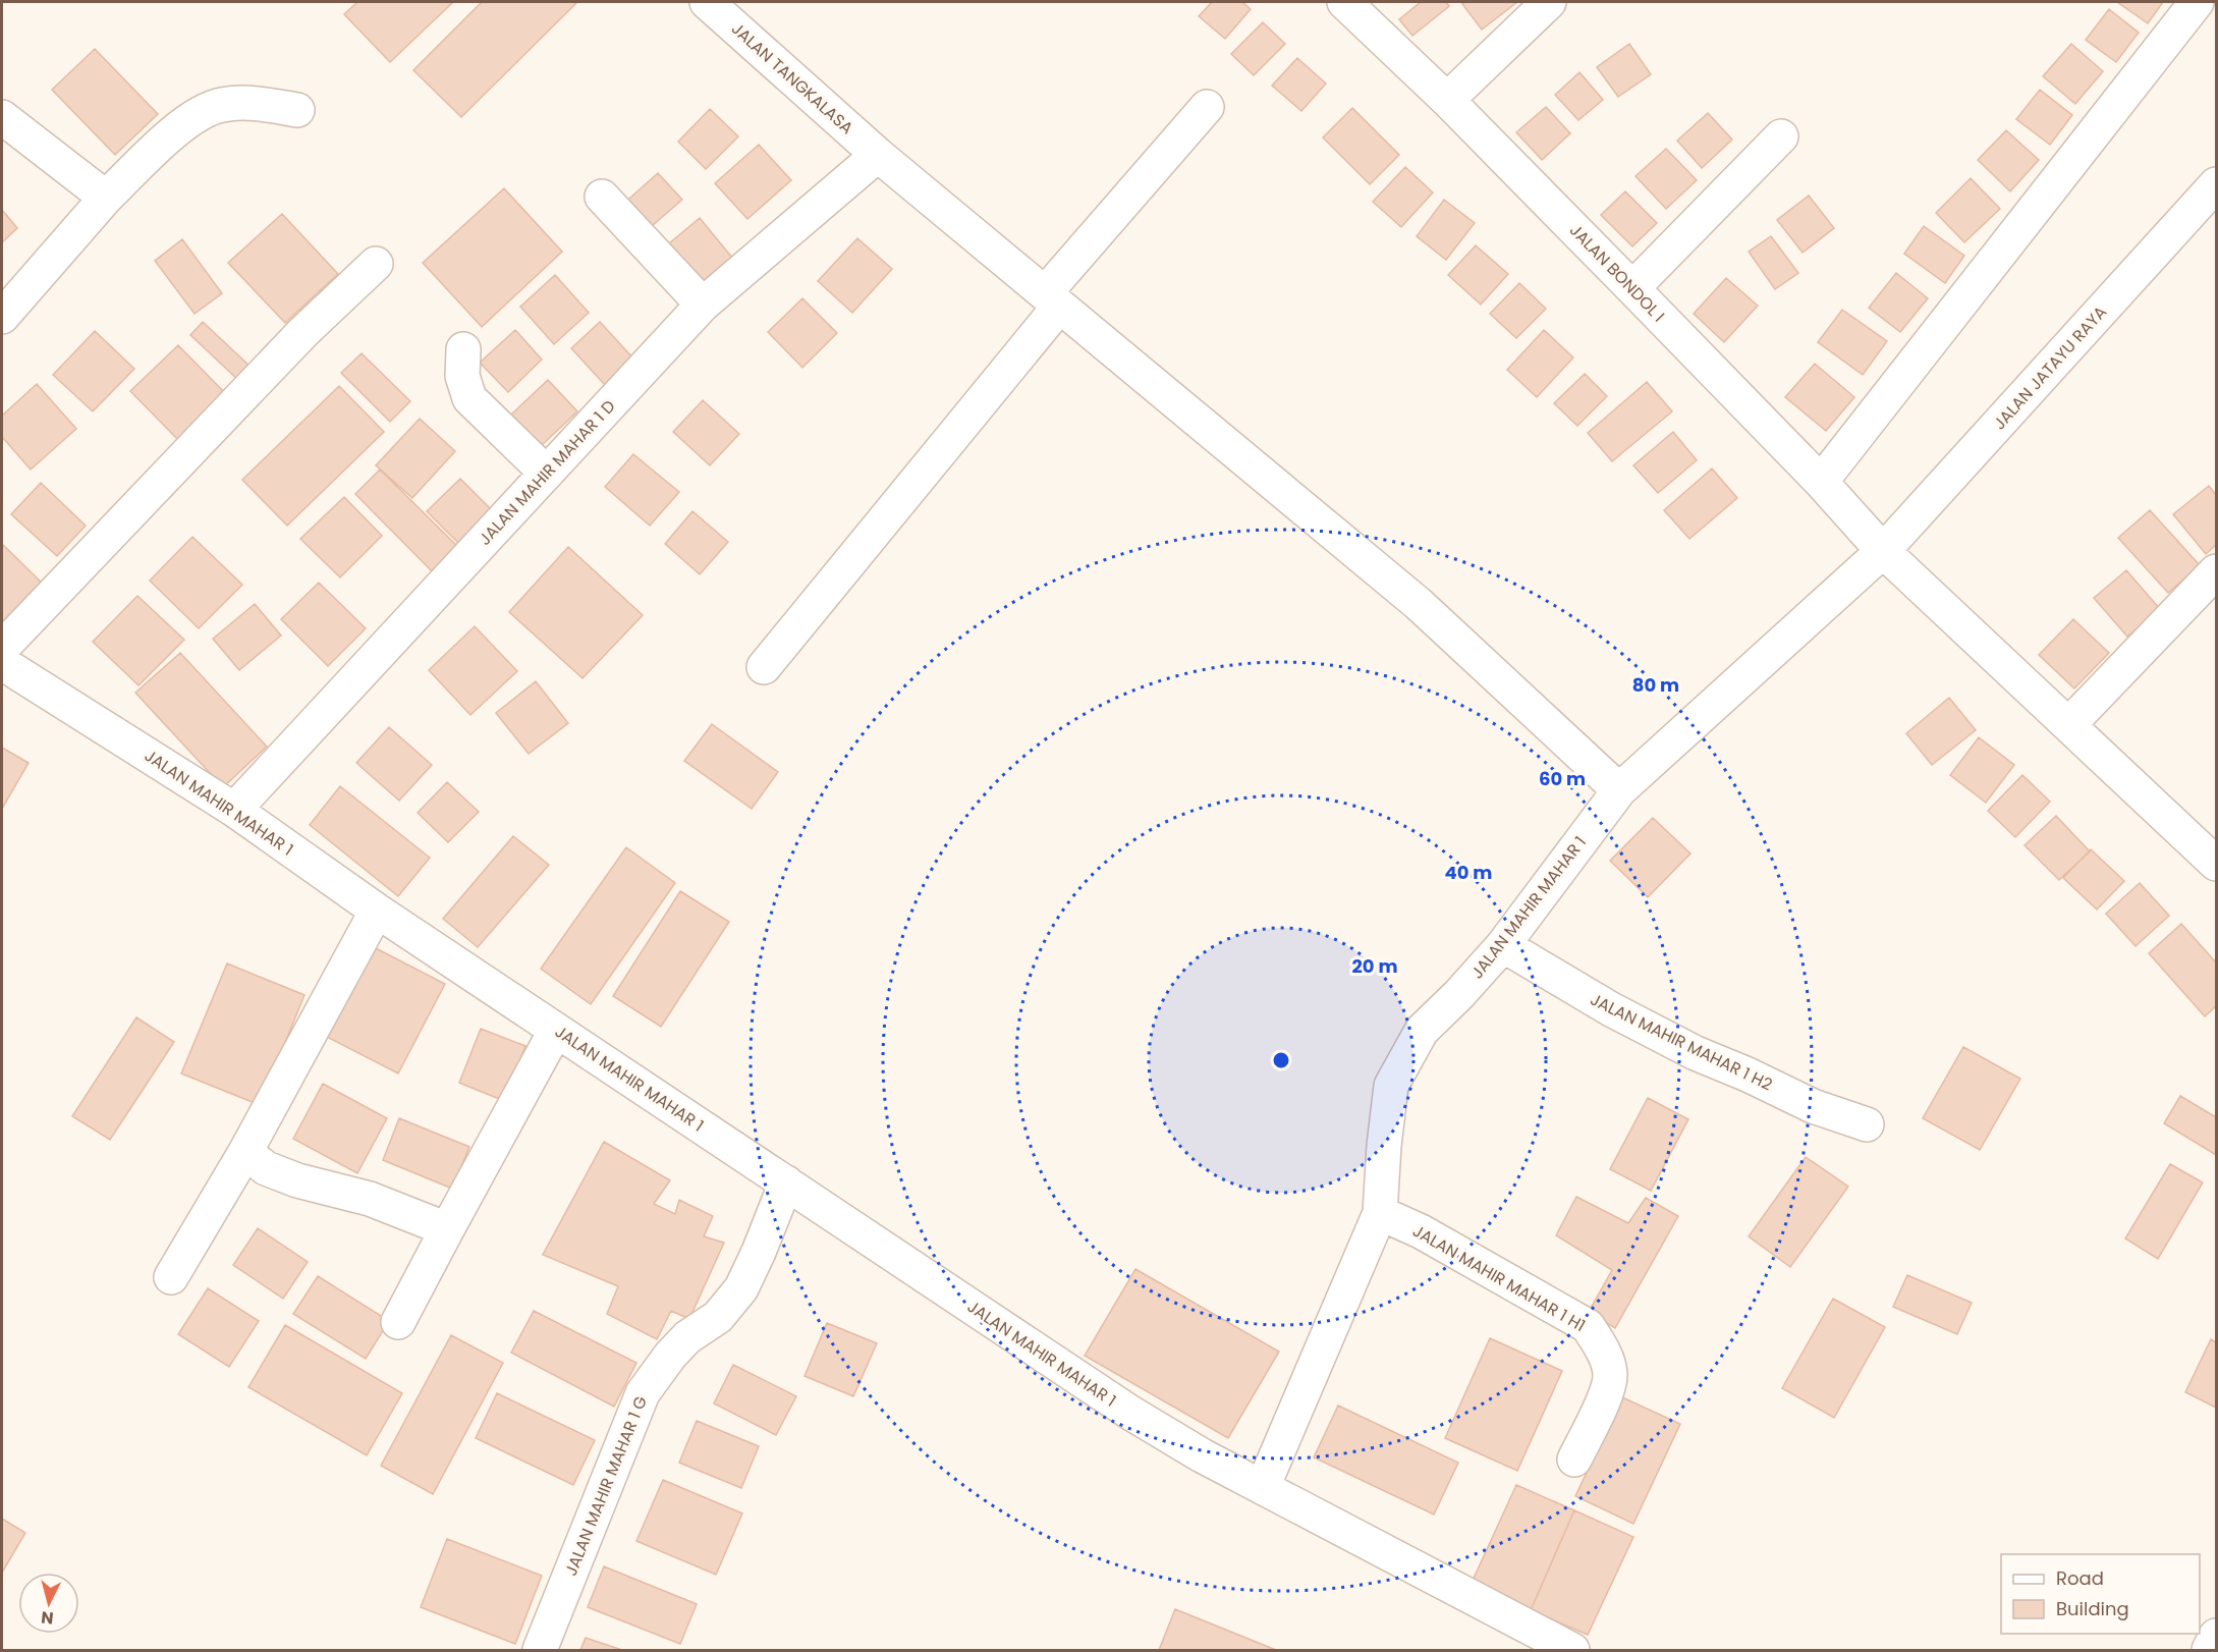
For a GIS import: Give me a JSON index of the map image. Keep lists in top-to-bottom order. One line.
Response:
{"streets":{"street":["JALAN TANGKALASA","JALAN BONDOL I","JALAN JATAYU RAYA","JALAN MAHIR MAHAR 1 D","JALAN MAHIR MAHAR 1","JALAN MAHIR MAHAR 1 H2","JALAN MAHIR MAHAR 1 H1","JALAN MAHIR MAHAR 1 G"]},"crossings":[["JALAN TANGKALASA","JALAN MAHIR MAHAR 1 D"],["JALAN TANGKALASA","JALAN MAHIR MAHAR 1"],["JALAN BONDOL I","JALAN JATAYU RAYA"],["JALAN BONDOL I","JALAN MAHIR MAHAR 1"],["JALAN JATAYU RAYA","JALAN MAHIR MAHAR 1"],["JALAN MAHIR MAHAR 1 D","JALAN MAHIR MAHAR 1"],["JALAN MAHIR MAHAR 1","JALAN MAHIR MAHAR 1 H2"],["JALAN MAHIR MAHAR 1","JALAN MAHIR MAHAR 1 H1"],["JALAN MAHIR MAHAR 1","JALAN MAHIR MAHAR 1 G"]],"legend":["Road","Building"],"north":"bottom","rings":["80 m","60 m","40 m","20 m"]}
